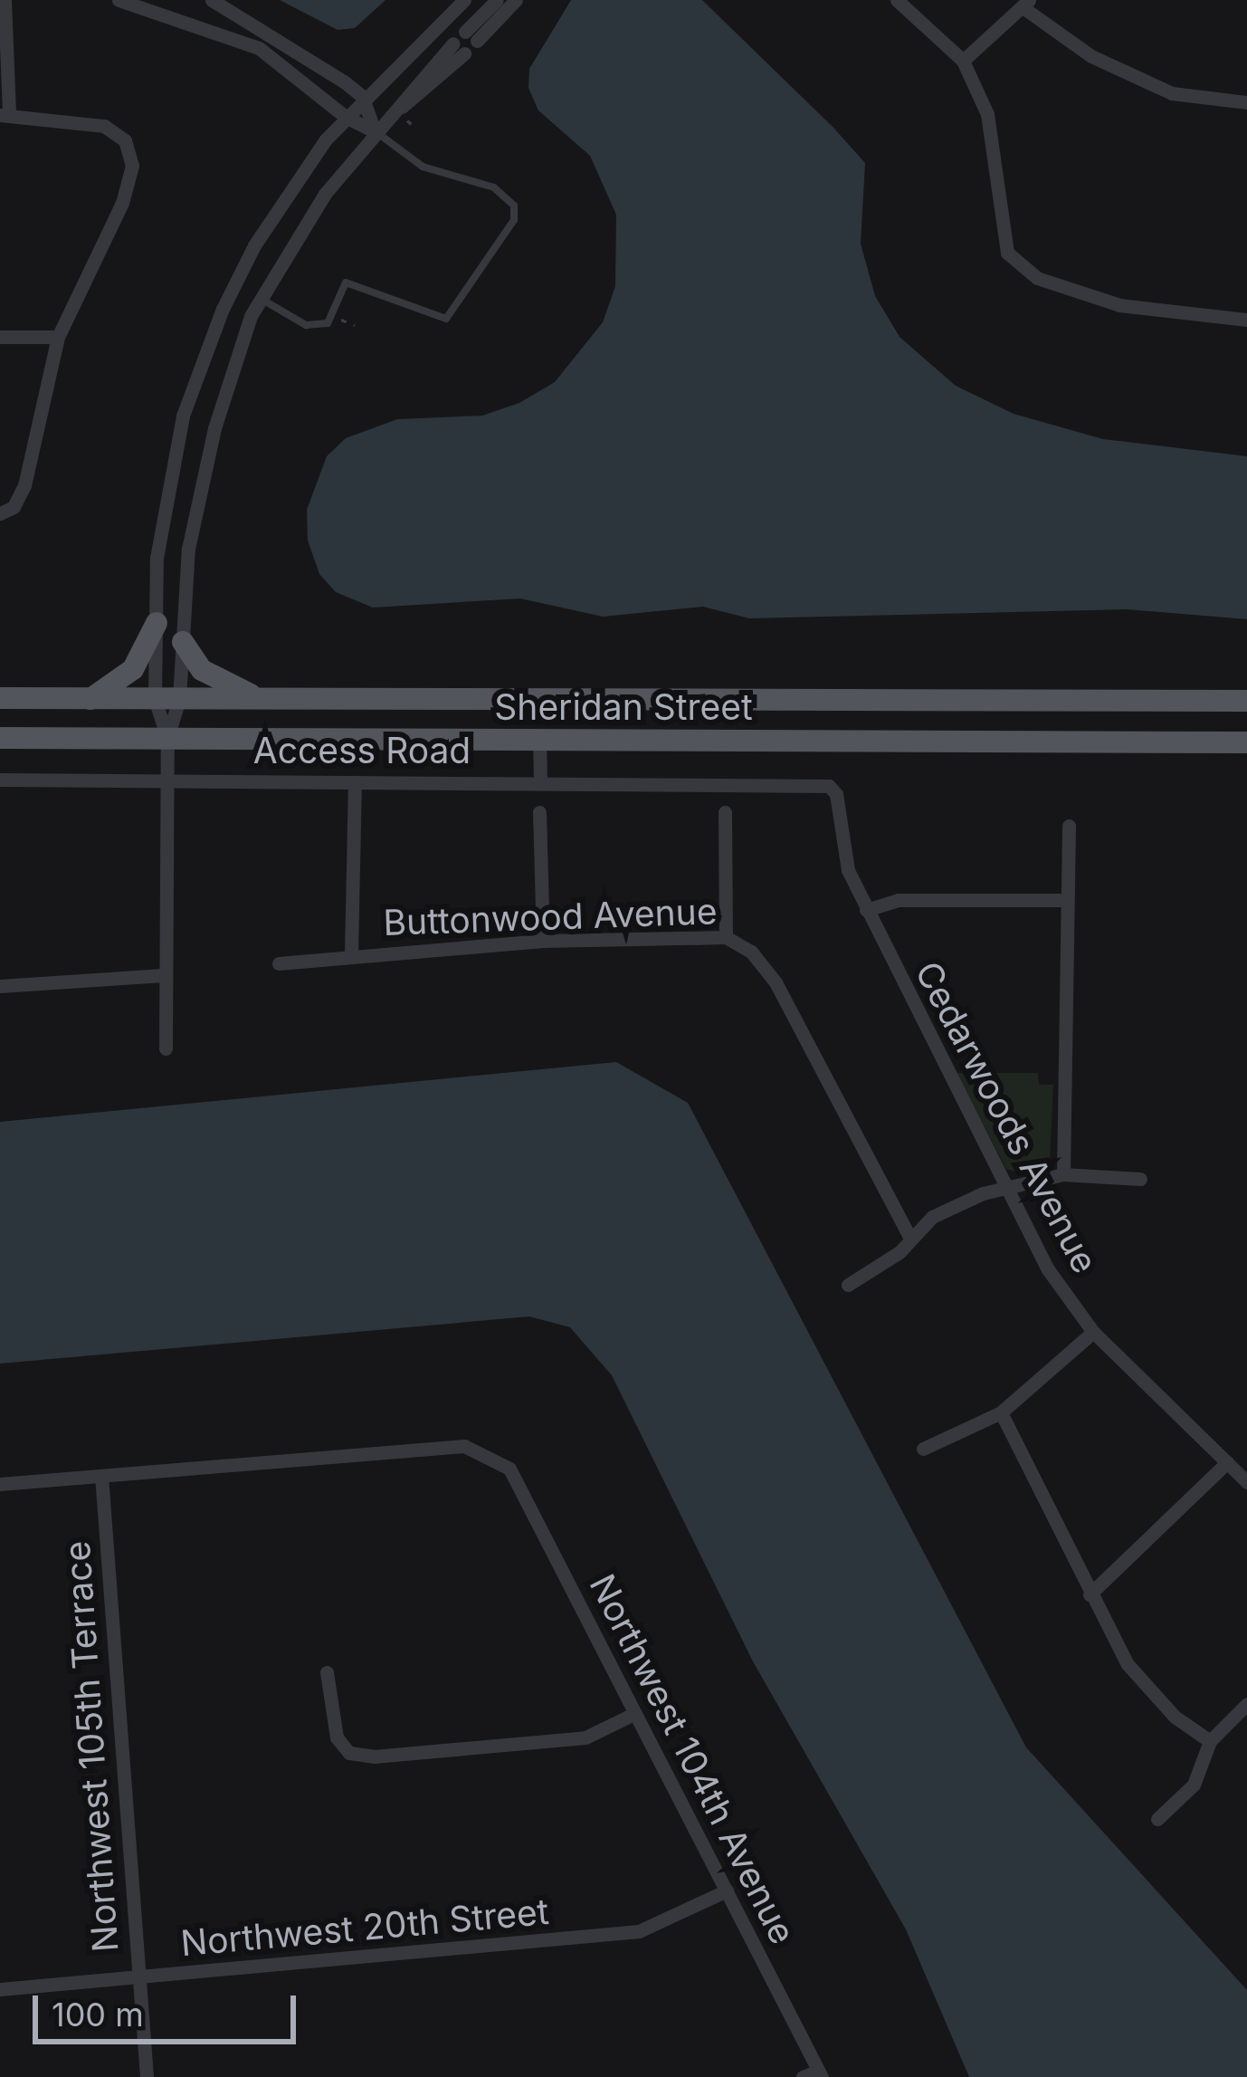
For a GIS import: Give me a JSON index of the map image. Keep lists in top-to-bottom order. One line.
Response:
{"streets":{"main road":["Sheridan Street"],"street":["Access Road","Buttonwood Avenue","Cedarwoods Avenue","Northwest 105th Terrace","Northwest 104th Avenue","Northwest 20th Street"]},"crossings":[["Access Road","Cedarwoods Avenue"],["Northwest 105th Terrace","Northwest 104th Avenue"],["Northwest 105th Terrace","Northwest 20th Street"],["Northwest 104th Avenue","Northwest 20th Street"]],"scale_bar":"100 m"}
